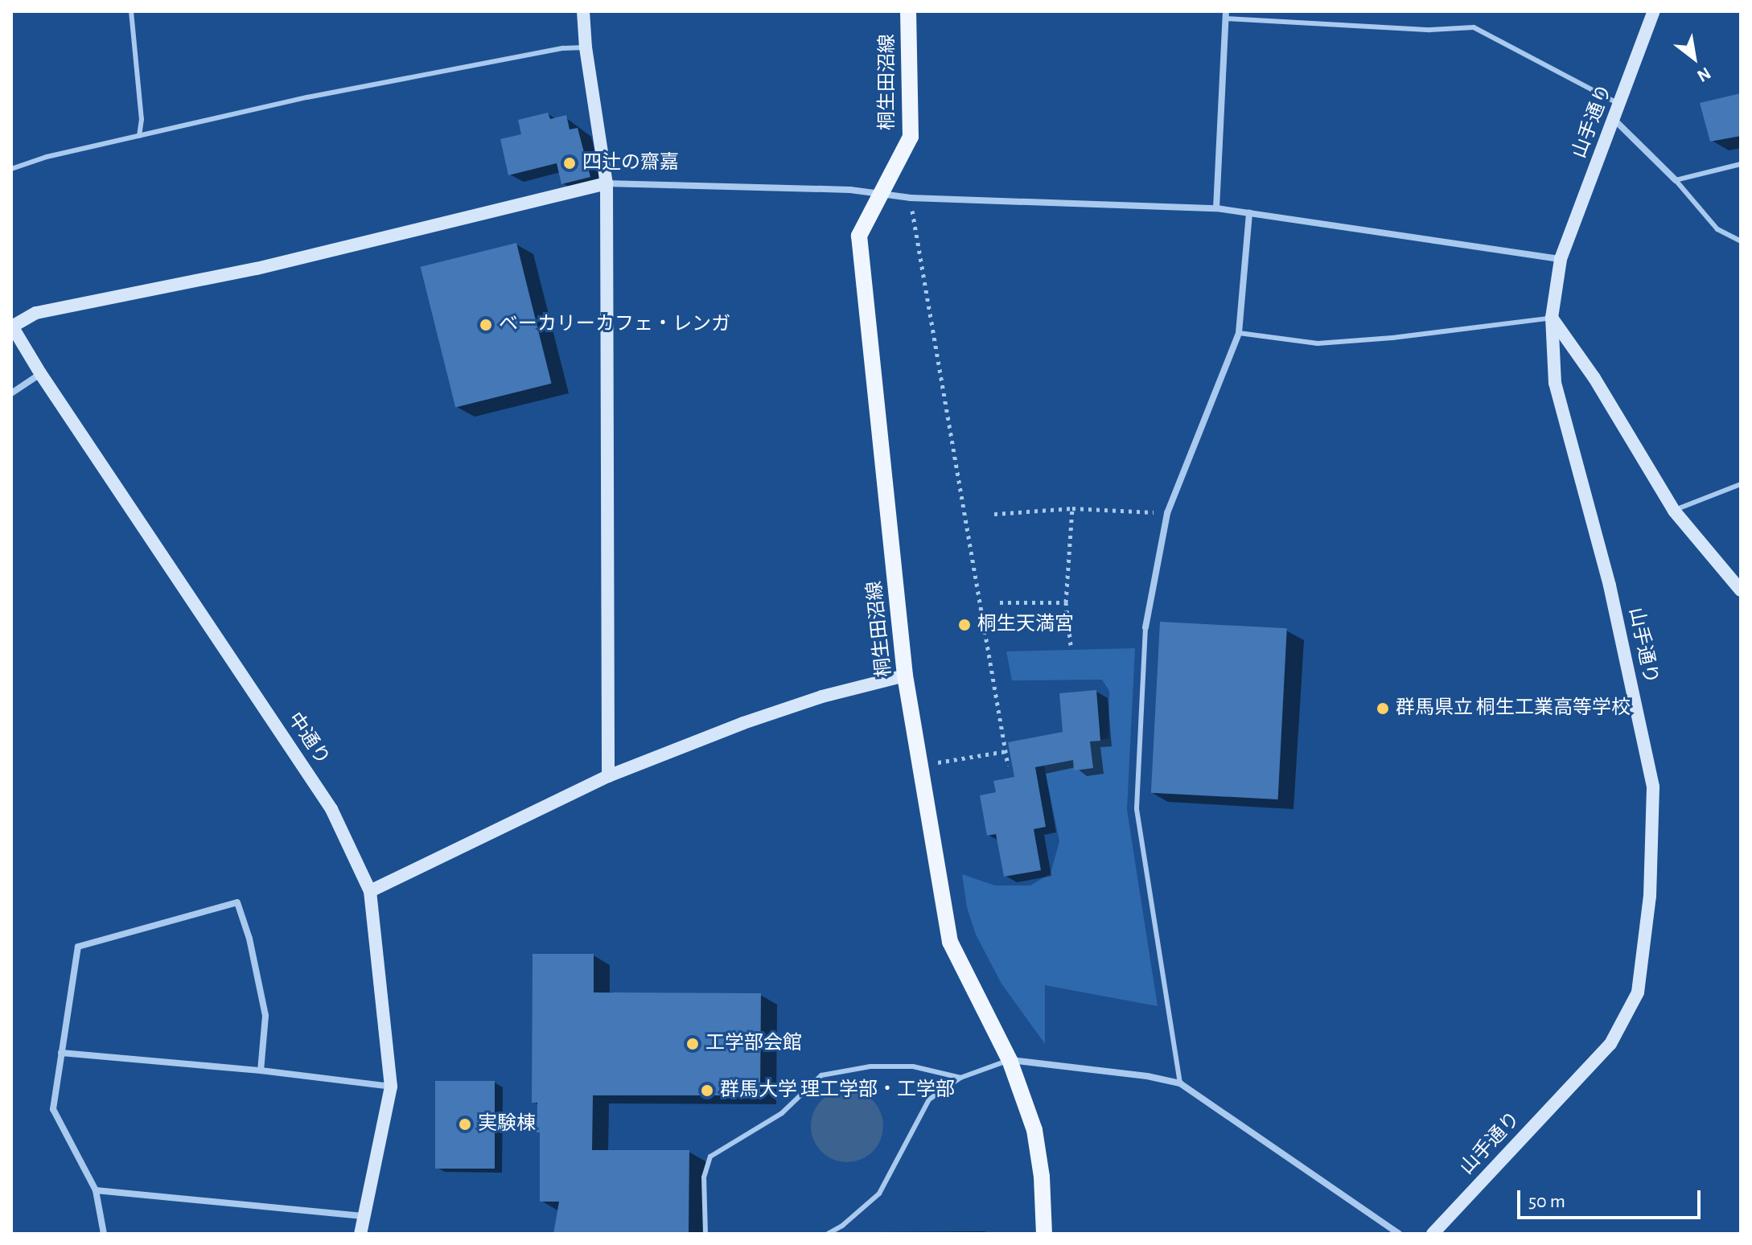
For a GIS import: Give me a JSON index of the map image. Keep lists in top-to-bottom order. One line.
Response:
{"streets":{"main road":["桐生田沼線"],"street":["山手通り","中通り"]},"places":["四辻の齋嘉","ベーカリーカフェ・レンガ","桐生天満宮","群馬県立 桐生工業高等学校","工学部会館","群馬大学 理工学部・工学部","実験棟"],"scale_bar":"50 m","north":"bottom right"}
